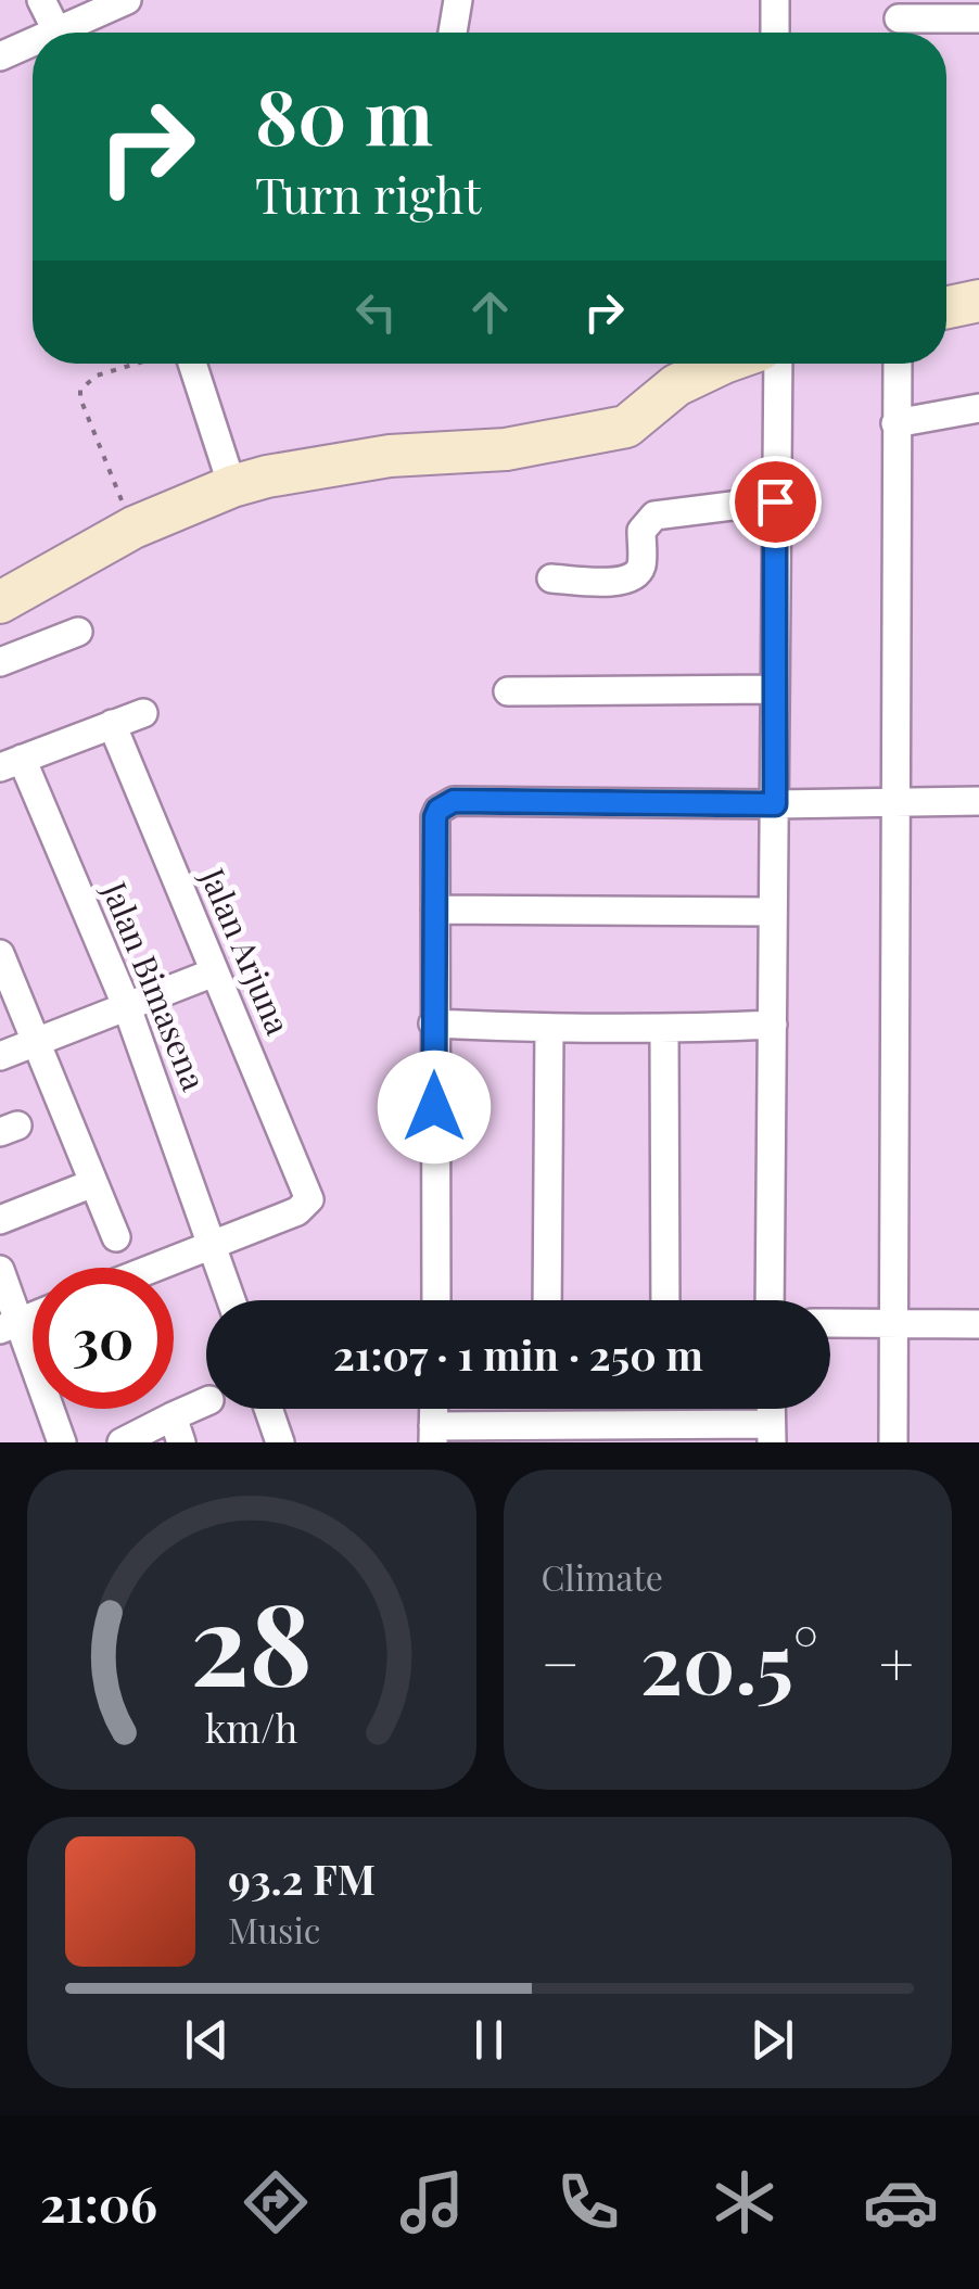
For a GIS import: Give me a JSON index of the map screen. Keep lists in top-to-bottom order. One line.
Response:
{"streets":{"street":["Jalan Arjuna","Jalan Bimasena"]},"crossings":[["Jalan Arjuna","Jalan Bimasena"]],"page":{"turn":["80 m","Turn right"],"limit":"30","trip":"21:07 · 1 min · 250 m","tile":"Climate","heat":["−","20.5°","+"],"song":["93.2 FM","Music"],"tabs":"21:06","gauge":["28","km/h"]}}
